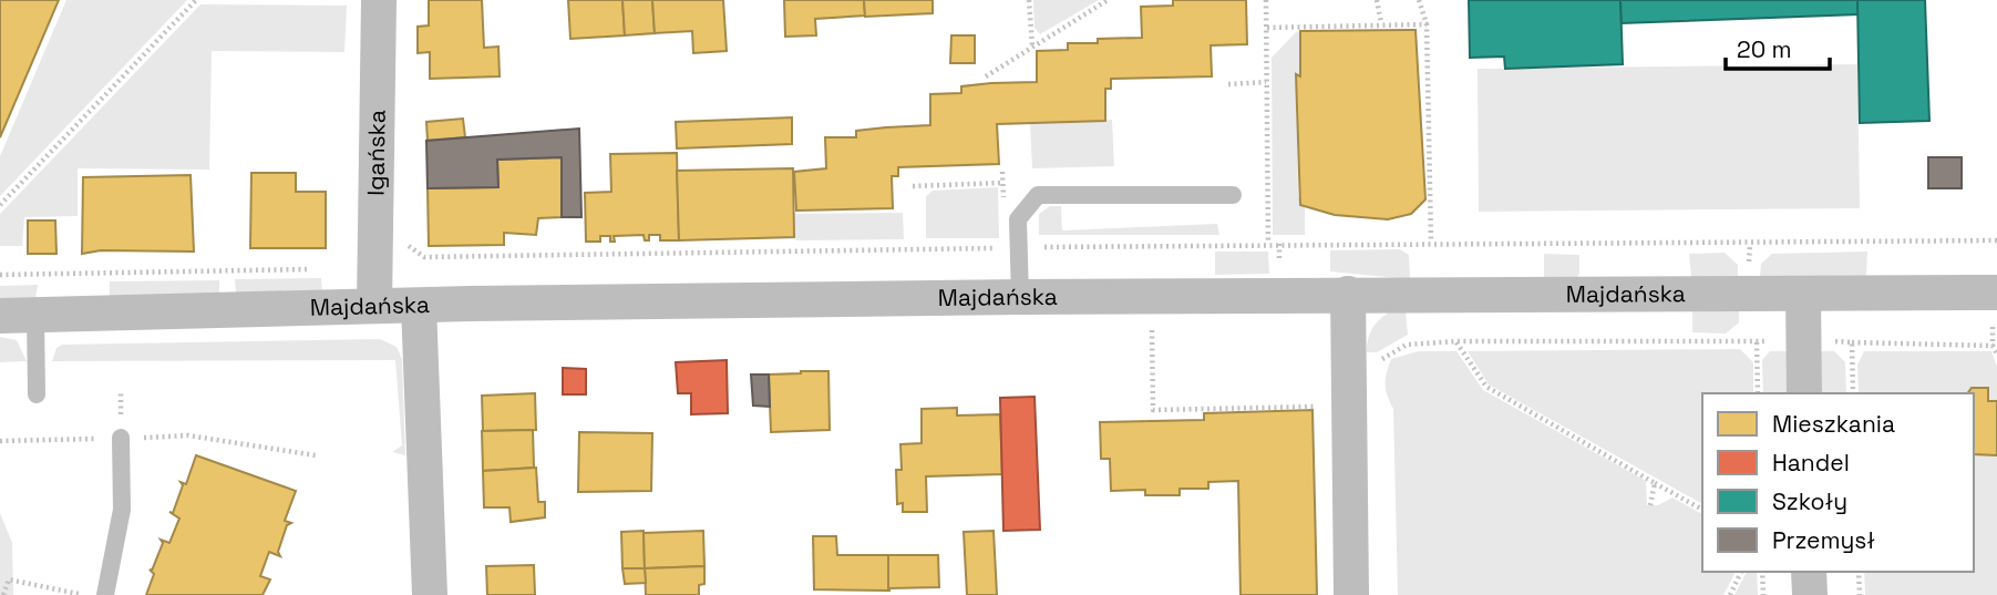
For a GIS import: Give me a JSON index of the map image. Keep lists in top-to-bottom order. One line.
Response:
{"streets":{"street":["Igańska","Majdańska"]},"crossings":[["Igańska","Majdańska"]],"legend":["Mieszkania","Handel","Szkoły","Przemysł"],"scale_bar":"20 m"}
